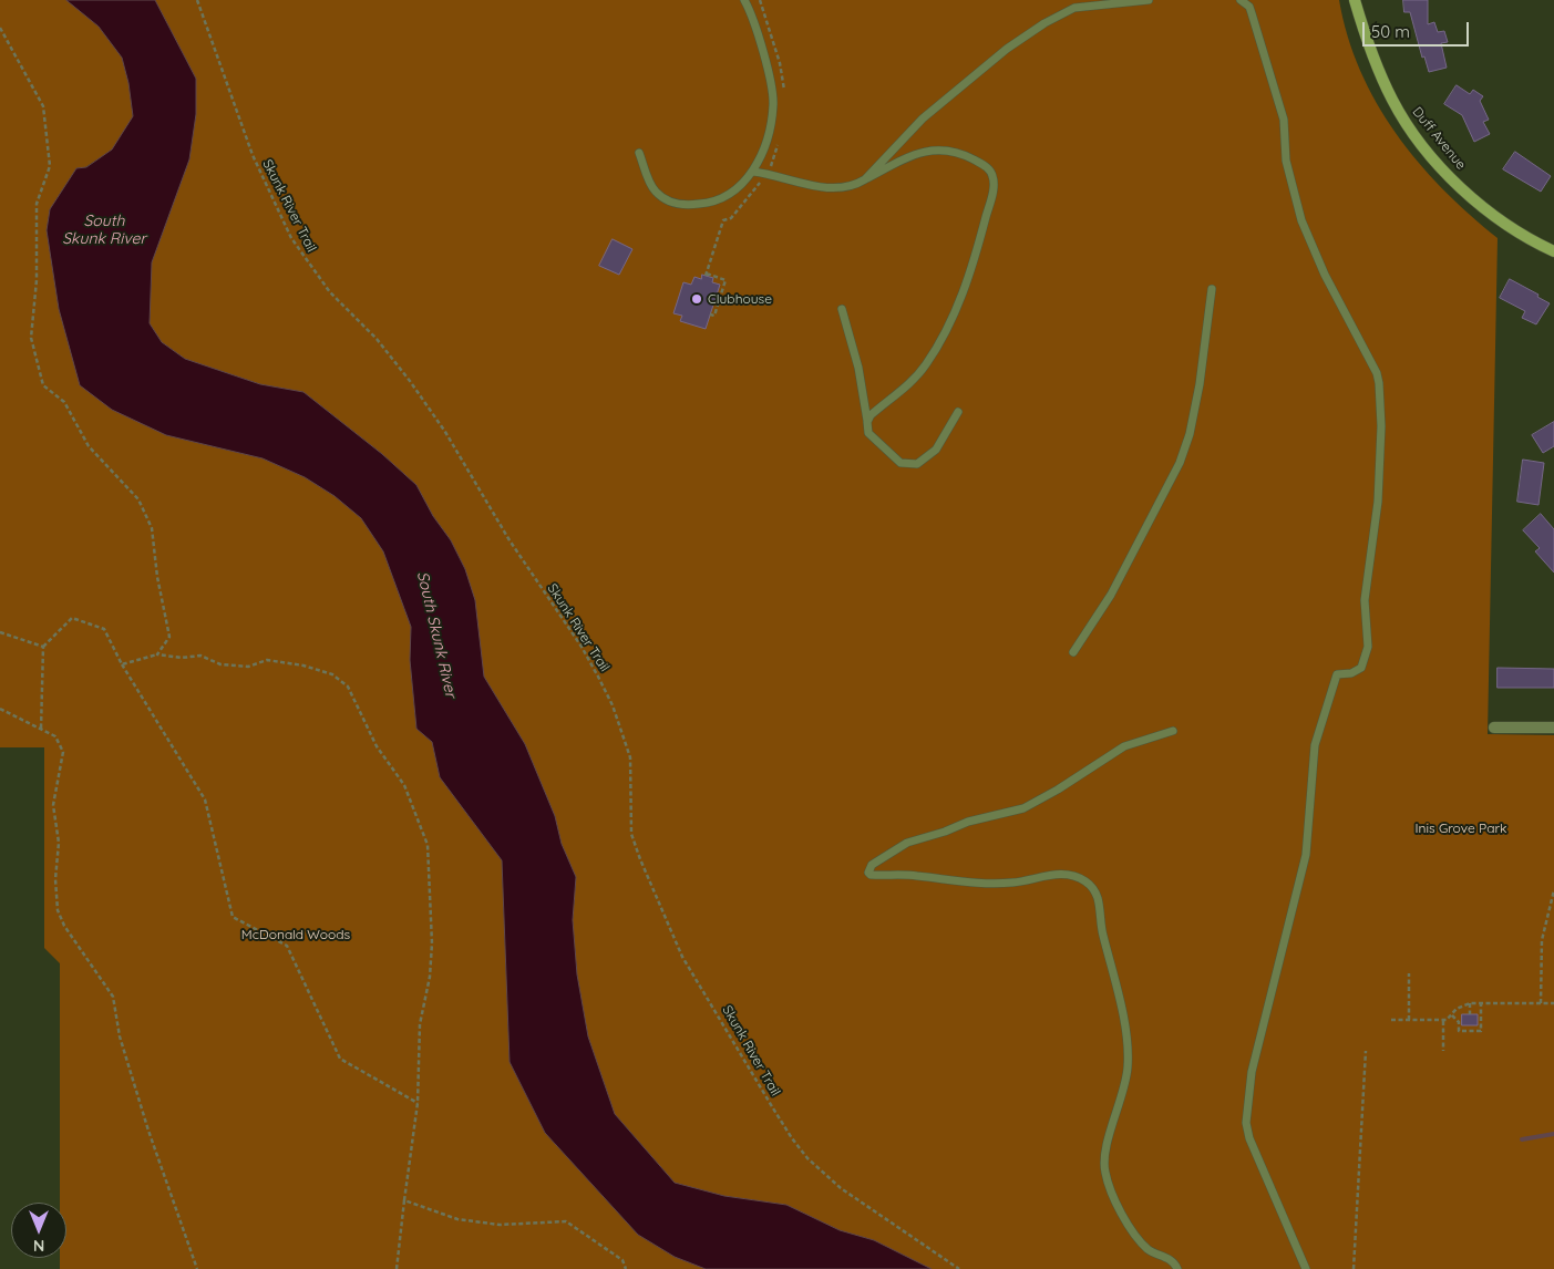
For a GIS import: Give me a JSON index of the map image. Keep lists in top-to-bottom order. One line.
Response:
{"streets":{"main road":["Duff Avenue"],"path":["Skunk River Trail"]},"water":["South Skunk River"],"parks":["Inis Grove Park","McDonald Woods"],"places":["Clubhouse"],"scale_bar":"50 m","north":"bottom"}
